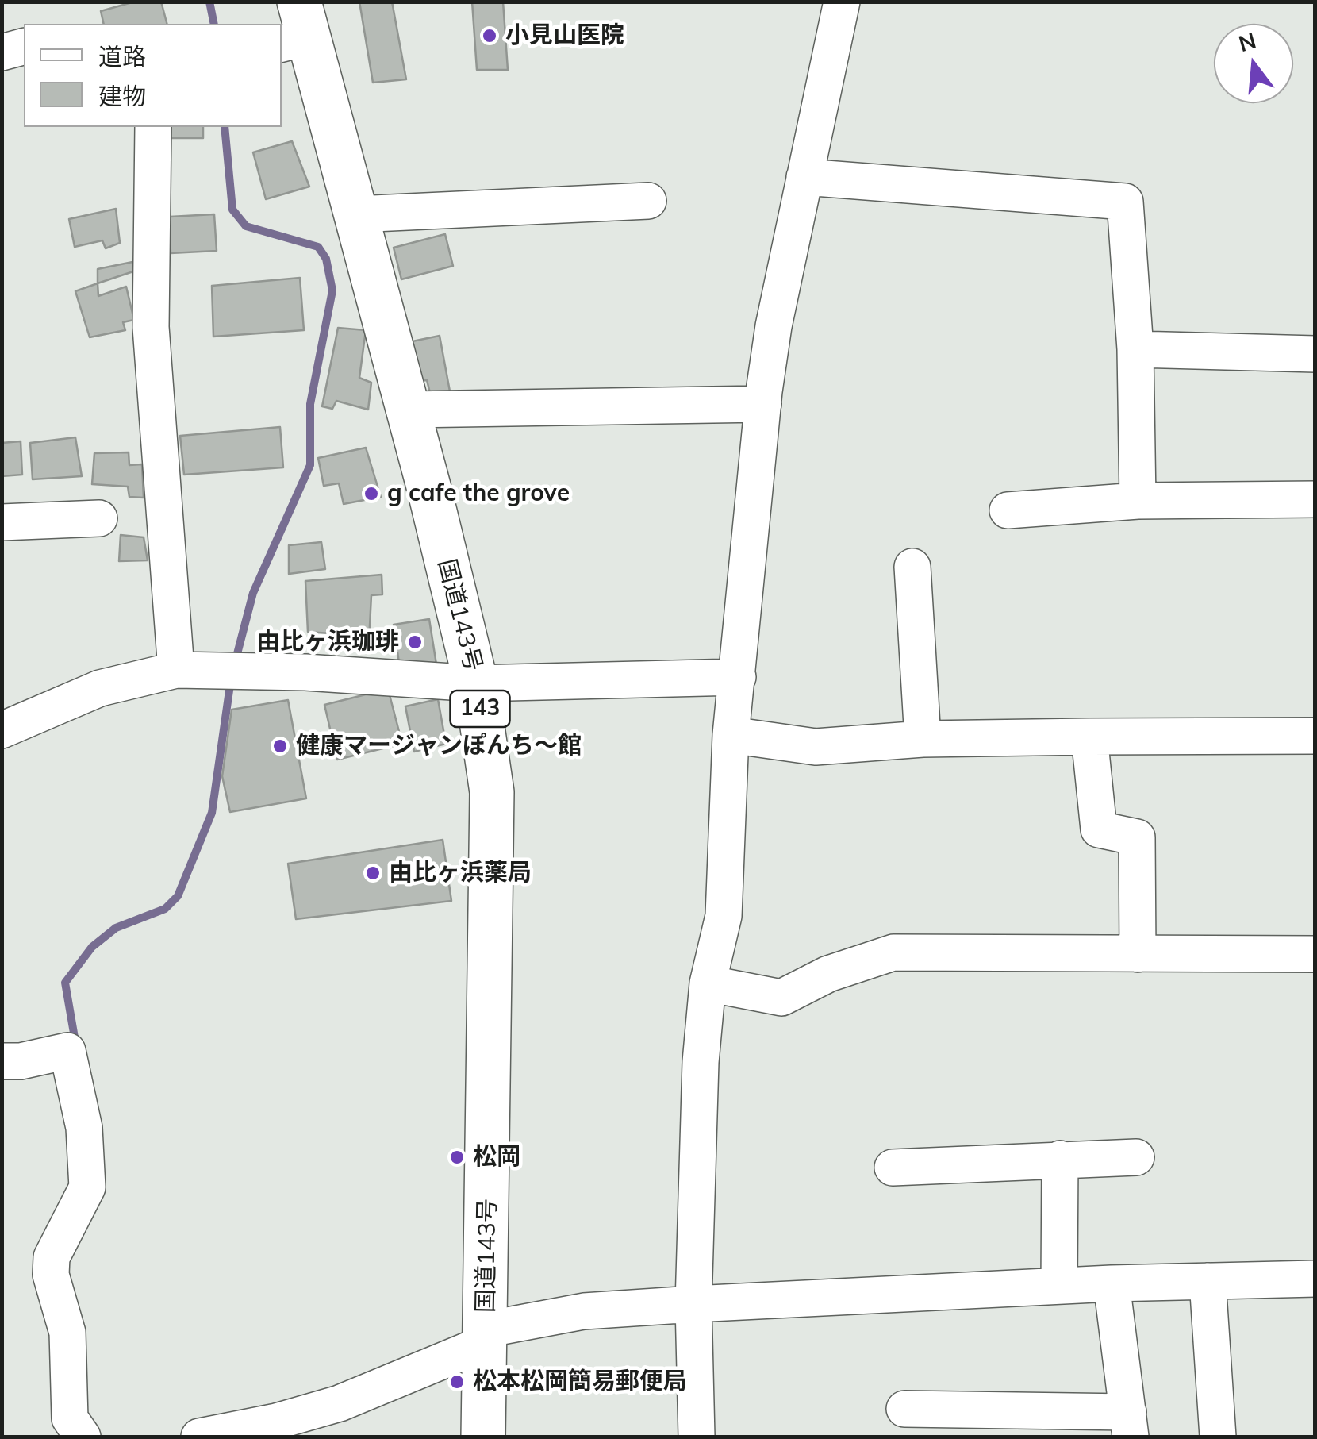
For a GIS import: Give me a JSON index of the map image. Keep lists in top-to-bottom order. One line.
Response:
{"streets":{"highway":["国道143号","143"]},"places":["小見山医院","g cafe the grove","由比ヶ浜珈琲","健康マージャンぽんち～館","由比ヶ浜薬局","松岡","松本松岡簡易郵便局"],"legend":["道路","建物"],"north":"top"}
